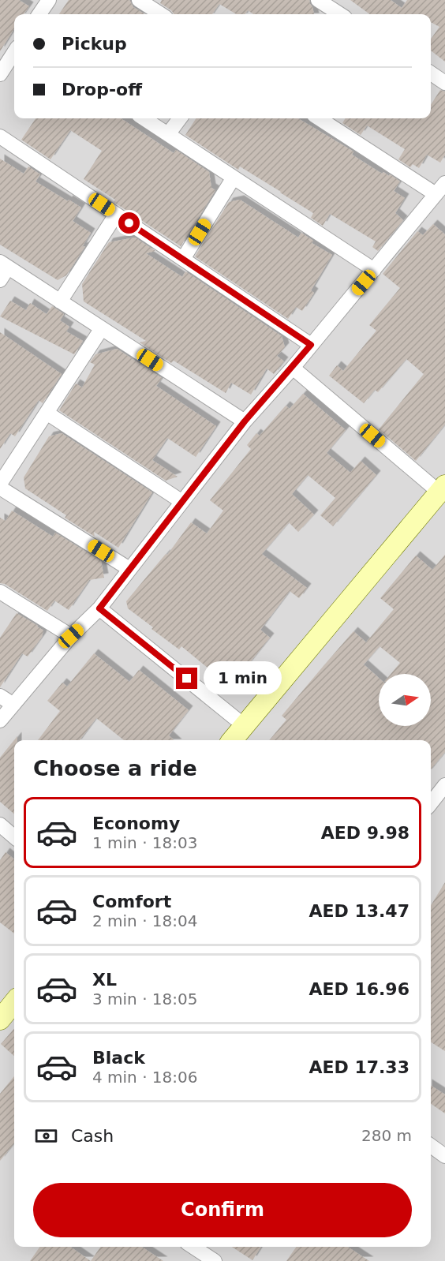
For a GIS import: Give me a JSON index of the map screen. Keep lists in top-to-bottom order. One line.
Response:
{"north":"right","page":{"banner":["Pickup","Drop-off"],"bubble":"1 min","heading":"Choose a ride","list":[{"name":"Economy","note":"1 min · 18:03","value":"AED 9.98"},{"name":"Comfort","note":"2 min · 18:04","value":"AED 13.47"},{"name":"XL","note":"3 min · 18:05","value":"AED 16.96"},{"name":"Black","note":"4 min · 18:06","value":"AED 17.33"}],"pay":["Cash","280 m"],"buttons":"Confirm"}}
